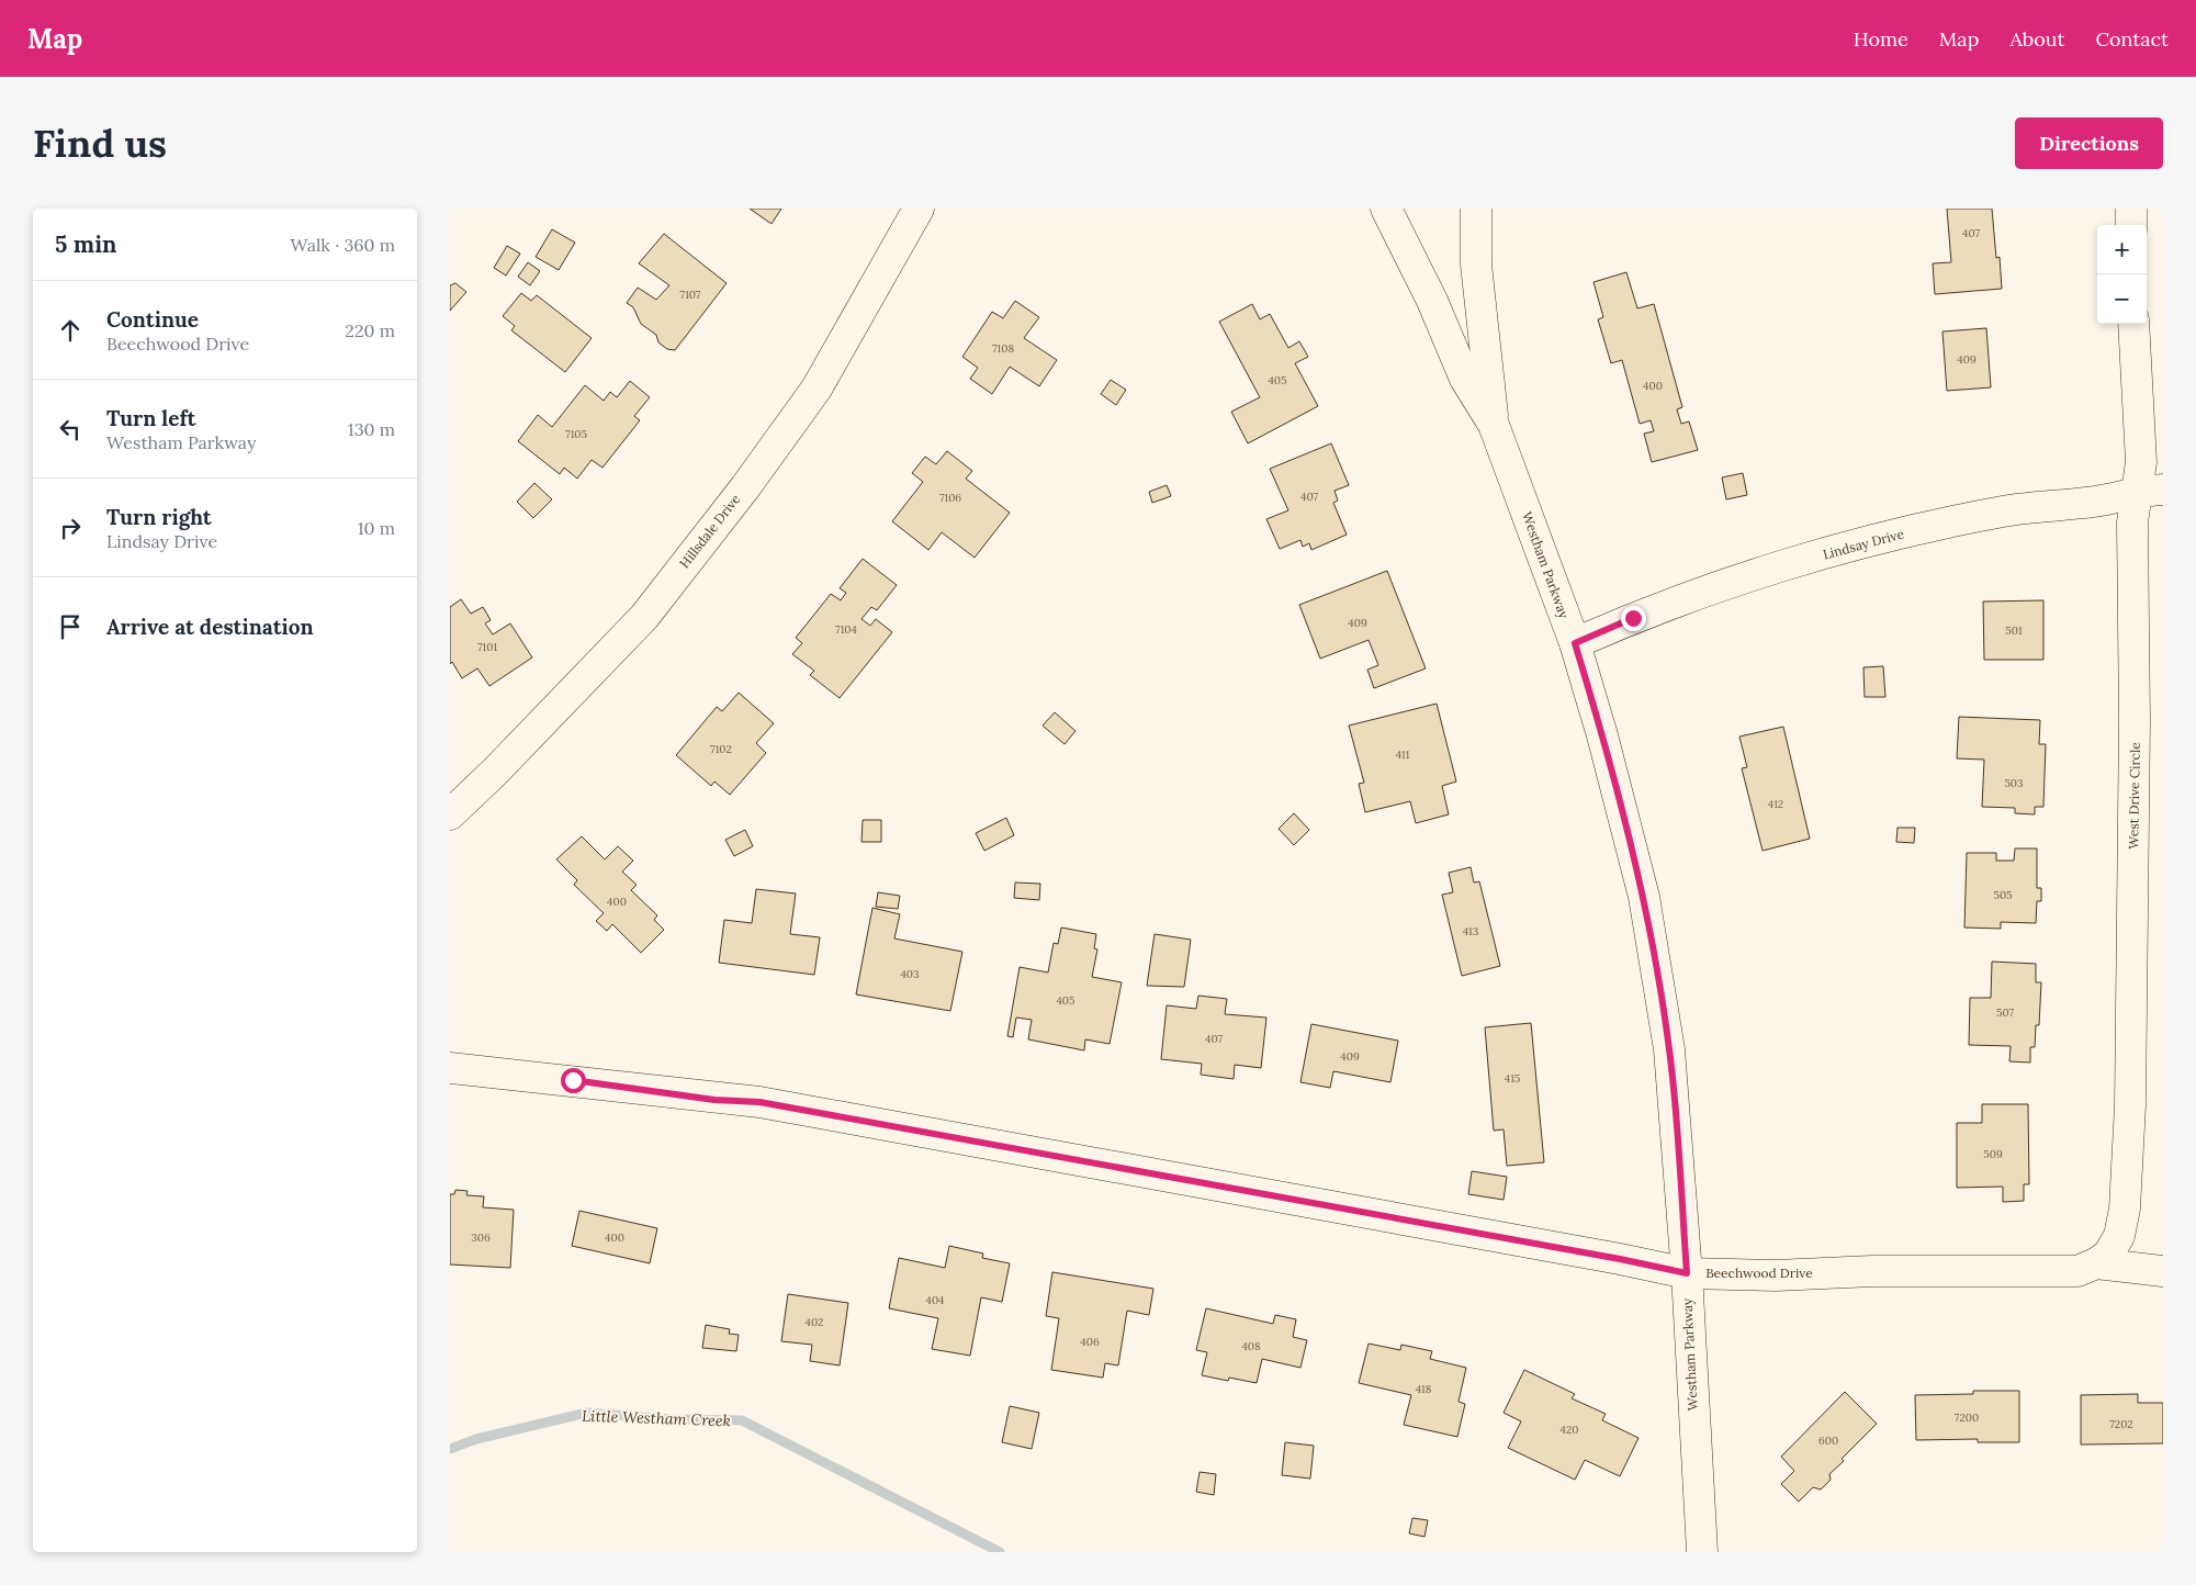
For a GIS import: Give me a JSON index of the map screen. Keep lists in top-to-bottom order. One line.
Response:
{"streets":{"street":["Hillsdale Drive","Lindsay Drive","Westham Parkway","West Drive Circle","Beechwood Drive"]},"crossings":[["Lindsay Drive","Westham Parkway"],["Lindsay Drive","West Drive Circle"],["Westham Parkway","Beechwood Drive"],["West Drive Circle","Beechwood Drive"]],"water":["Little Westham Creek"],"house_numbers":["407","7107","7108","409","405","400","7105","407","7106","409","7104","501","7101","7102","411","503","412","505","400","413","403","405","507","407","409","415","509","306","400","404","402","406","408","418","7200","7202","420","600"],"page":{"header":"Map","nav":["Home","Map","About","Contact"],"buttons":"Directions","title":"Find us","heading":["5 min","Walk · 360 m"],"map_buttons":["+","−"],"list":[["Continue","Beechwood Drive","220 m"],["Turn left","Westham Parkway","130 m"],["Turn right","Lindsay Drive","10 m"],"Arrive at destination"]}}
